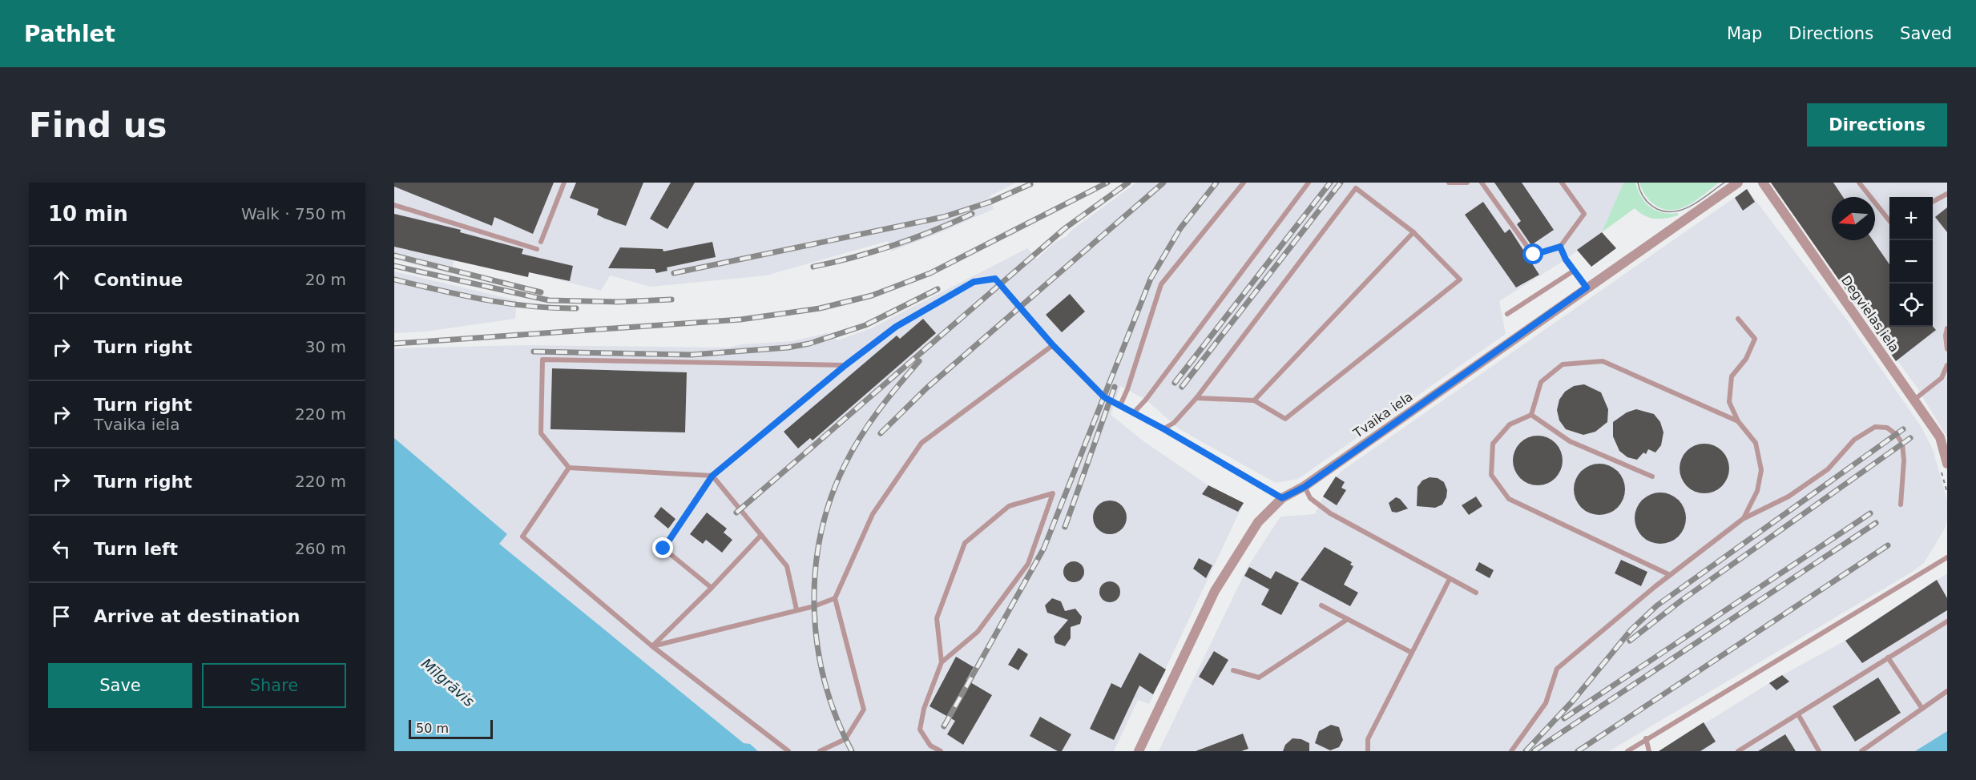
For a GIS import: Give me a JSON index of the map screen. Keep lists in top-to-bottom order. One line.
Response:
{"streets":{"street":["Degvielas iela","Tvaika iela"]},"water":["Mīlgrāvis"],"scale_bar":"50 m","north":"left","page":{"header":"Pathlet","nav":["Map","Directions","Saved"],"buttons":["Directions",["Save","Share"]],"title":"Find us","heading":["10 min","Walk · 750 m"],"map_buttons":["+","−"],"list":[["Continue","20 m"],["Turn right","30 m"],["Turn right","Tvaika iela","220 m"],["Turn right","220 m"],["Turn left","260 m"],"Arrive at destination"],"scale":"50 m"}}
